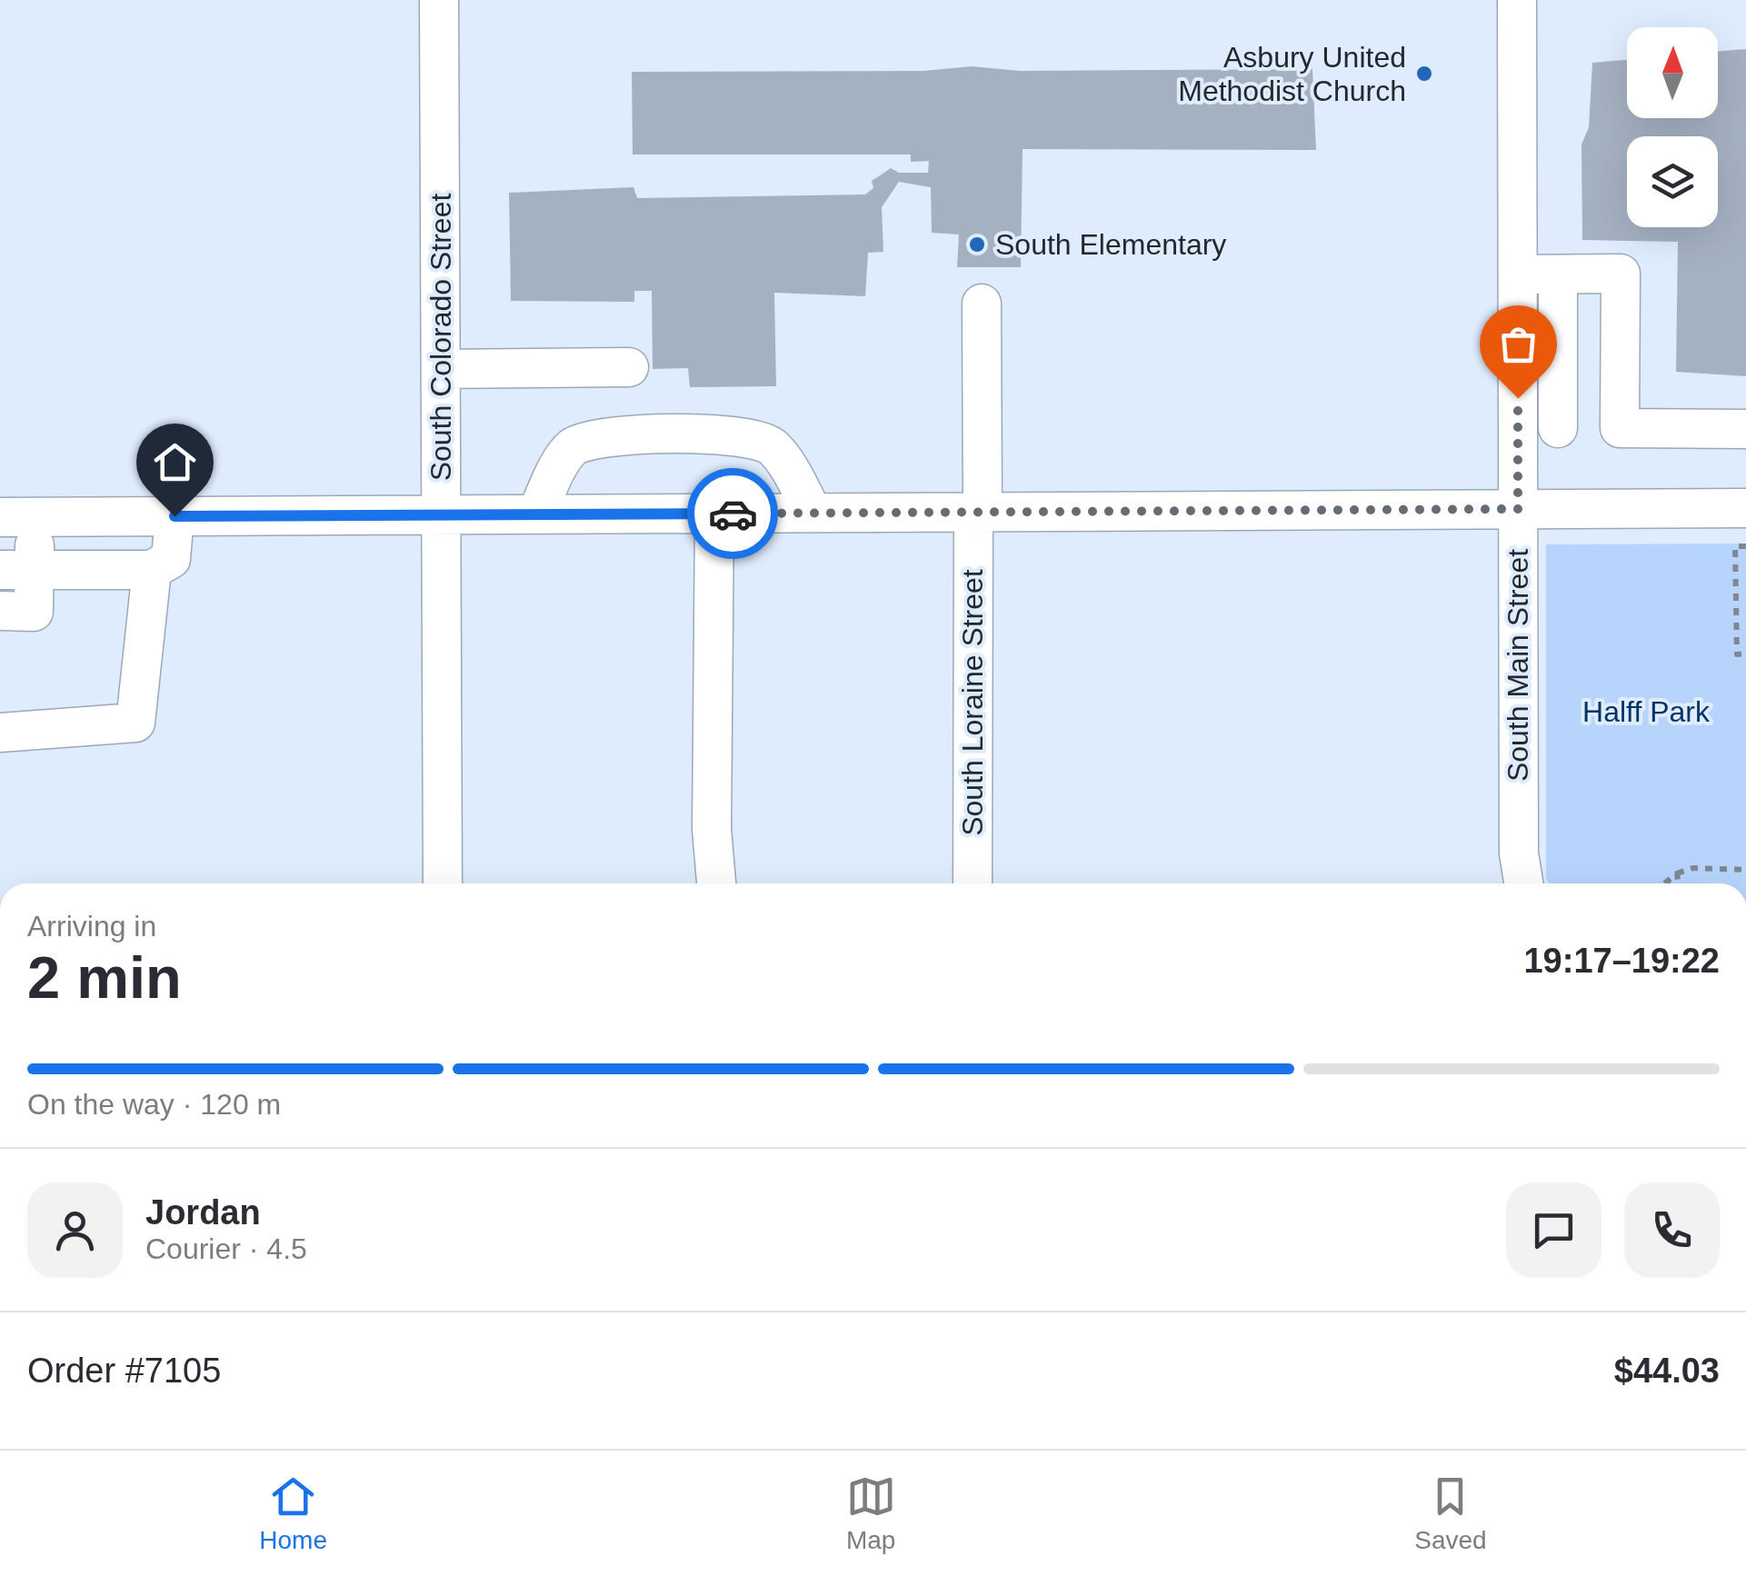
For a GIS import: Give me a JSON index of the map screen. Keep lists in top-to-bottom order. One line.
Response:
{"streets":{"street":["South Colorado Street","South Main Street","South Loraine Street"]},"parks":["Halff Park"],"places":["Asbury United Methodist Church","South Elementary"],"north":"top","page":{"heading":["2 min","Arriving in","19:17–19:22"],"panel":["Jordan","Courier · 4.5","Order #7105","$44.03"],"bar":"On the way · 120 m","tabs":["Home","Map","Saved"]}}
